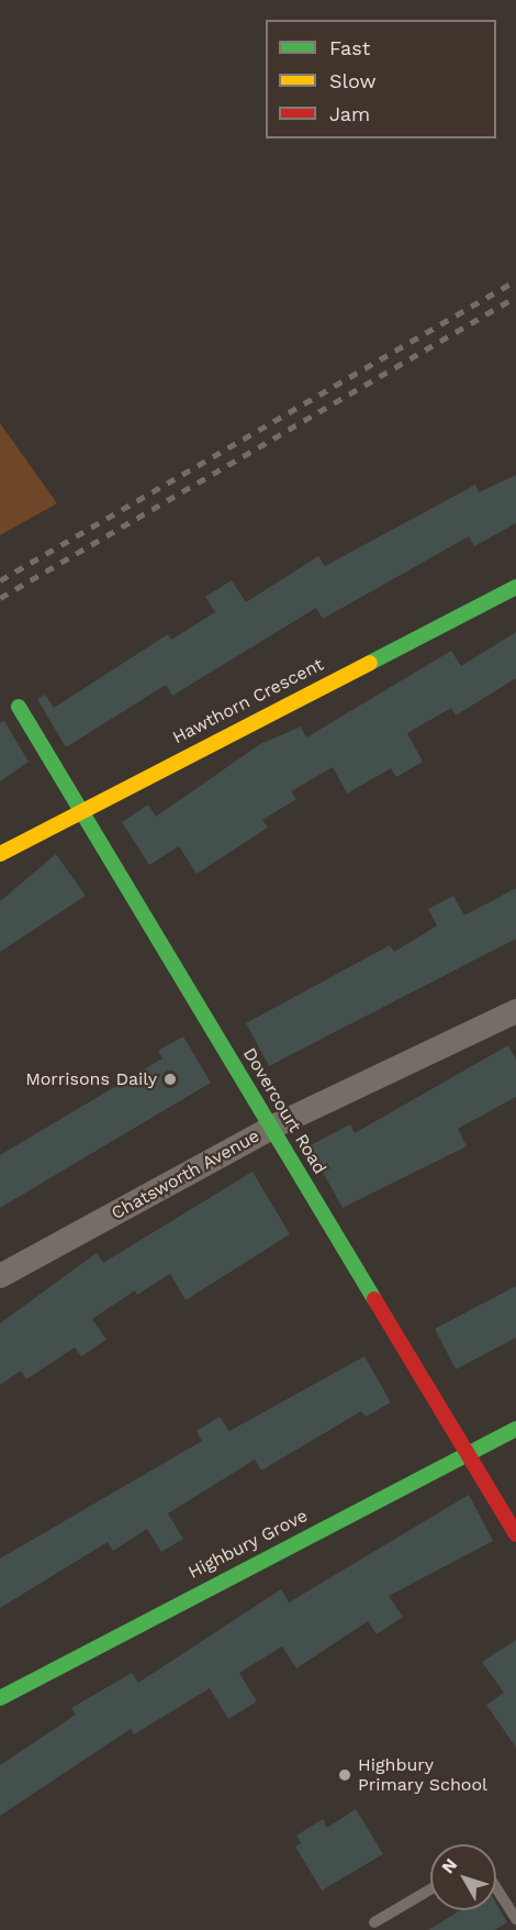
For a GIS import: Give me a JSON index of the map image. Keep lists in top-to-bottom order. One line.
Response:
{"streets":{"street":["Hawthorn Crescent","Dovercourt Road","Chatsworth Avenue","Highbury Grove"]},"crossings":[["Hawthorn Crescent","Dovercourt Road"],["Dovercourt Road","Chatsworth Avenue"],["Dovercourt Road","Highbury Grove"]],"places":["Morrisons Daily","Highbury Primary School"],"legend":["Fast","Slow","Jam"],"north":"top left"}
